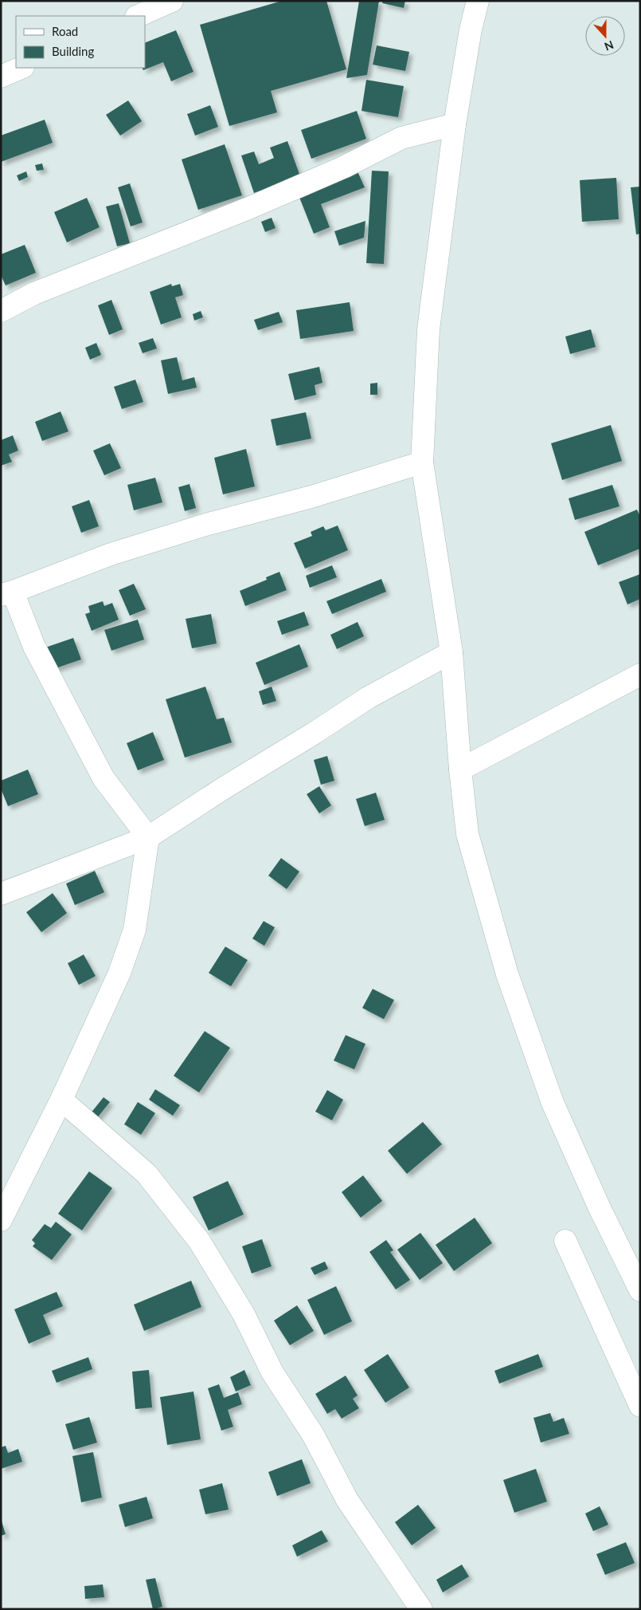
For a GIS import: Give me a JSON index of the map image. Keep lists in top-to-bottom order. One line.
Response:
{"legend":["Road","Building"],"north":"bottom"}
